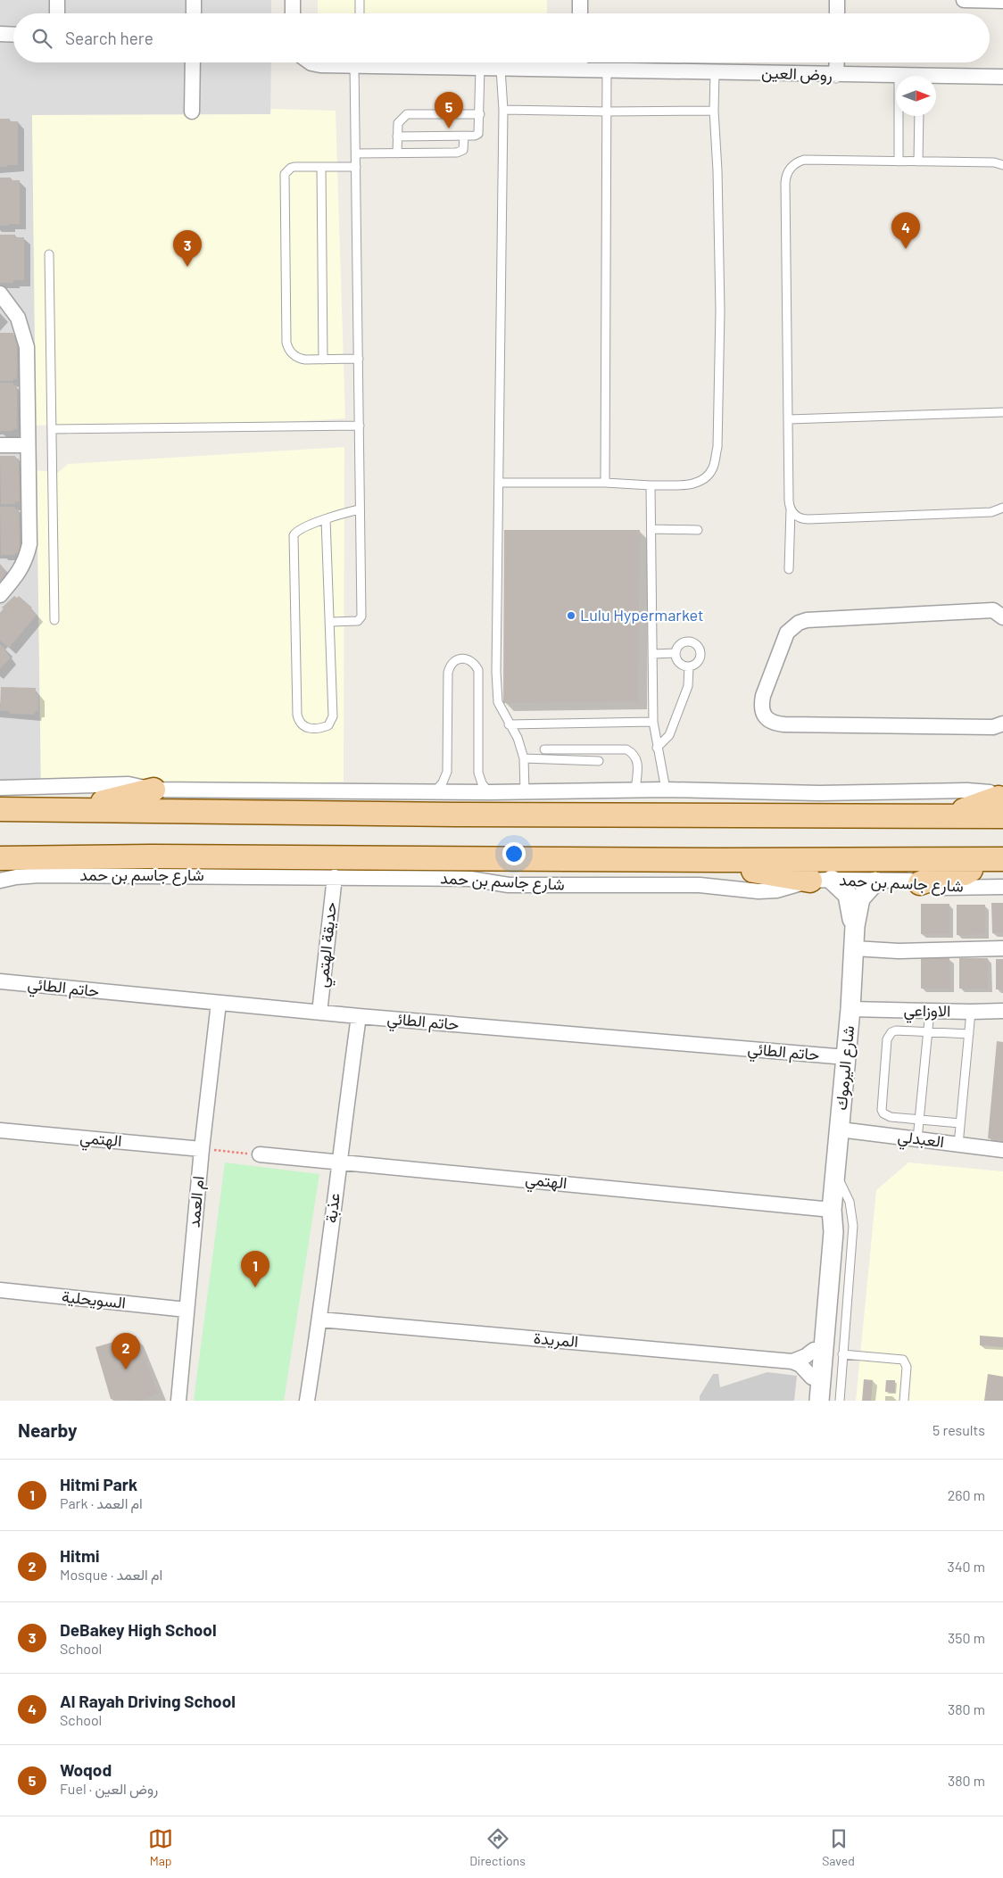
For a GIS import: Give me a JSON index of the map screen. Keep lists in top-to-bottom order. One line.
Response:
{"streets":{"main road":["شارع جاسم بن حمد"],"street":["روض العين","حديقة الهتمي","حاتم الطائي","الاوزاعي","شارع اليرموك","الهتمي","العبدلي","ام العمد","عذبة","السويحلية","المريدة"]},"crossings":[["شارع جاسم بن حمد","حديقة الهتمي"],["حديقة الهتمي","حاتم الطائي"],["حاتم الطائي","شارع اليرموك"],["حاتم الطائي","ام العمد"],["حاتم الطائي","عذبة"],["الاوزاعي","شارع اليرموك"],["شارع اليرموك","الهتمي"],["شارع اليرموك","العبدلي"],["الهتمي","ام العمد"],["الهتمي","عذبة"],["ام العمد","السويحلية"],["عذبة","المريدة"]],"places":["Lulu Hypermarket"],"north":"right","page":{"search":"Search here","pins":["5","4","3","1","2"],"heading":["Nearby","5 results"],"list":[{"mark":"1","name":"Hitmi Park","note":"Park · ام العمد","value":"260 m"},{"mark":"2","name":"Hitmi","note":"Mosque · ام العمد","value":"340 m"},{"mark":"3","name":"DeBakey High School","note":"School","value":"350 m"},{"mark":"4","name":"Al Rayah Driving School","note":"School","value":"380 m"},{"mark":"5","name":"Woqod","note":"Fuel · روض العين","value":"380 m"}],"nav":["Map","Directions","Saved"]}}
